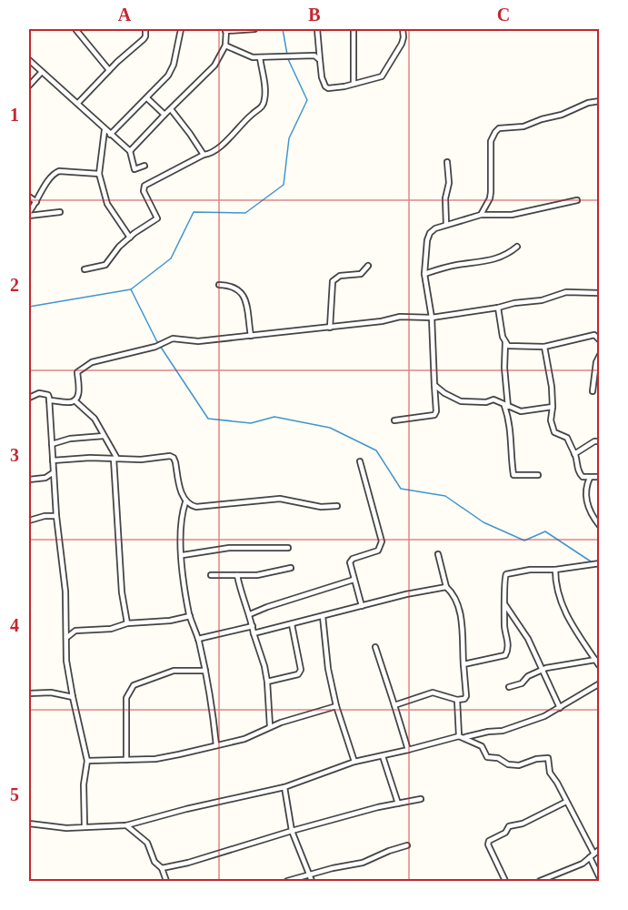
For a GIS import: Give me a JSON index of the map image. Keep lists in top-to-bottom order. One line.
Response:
{"grid":{"columns":["A","B","C"],"rows":["1","2","3","4","5"]}}
